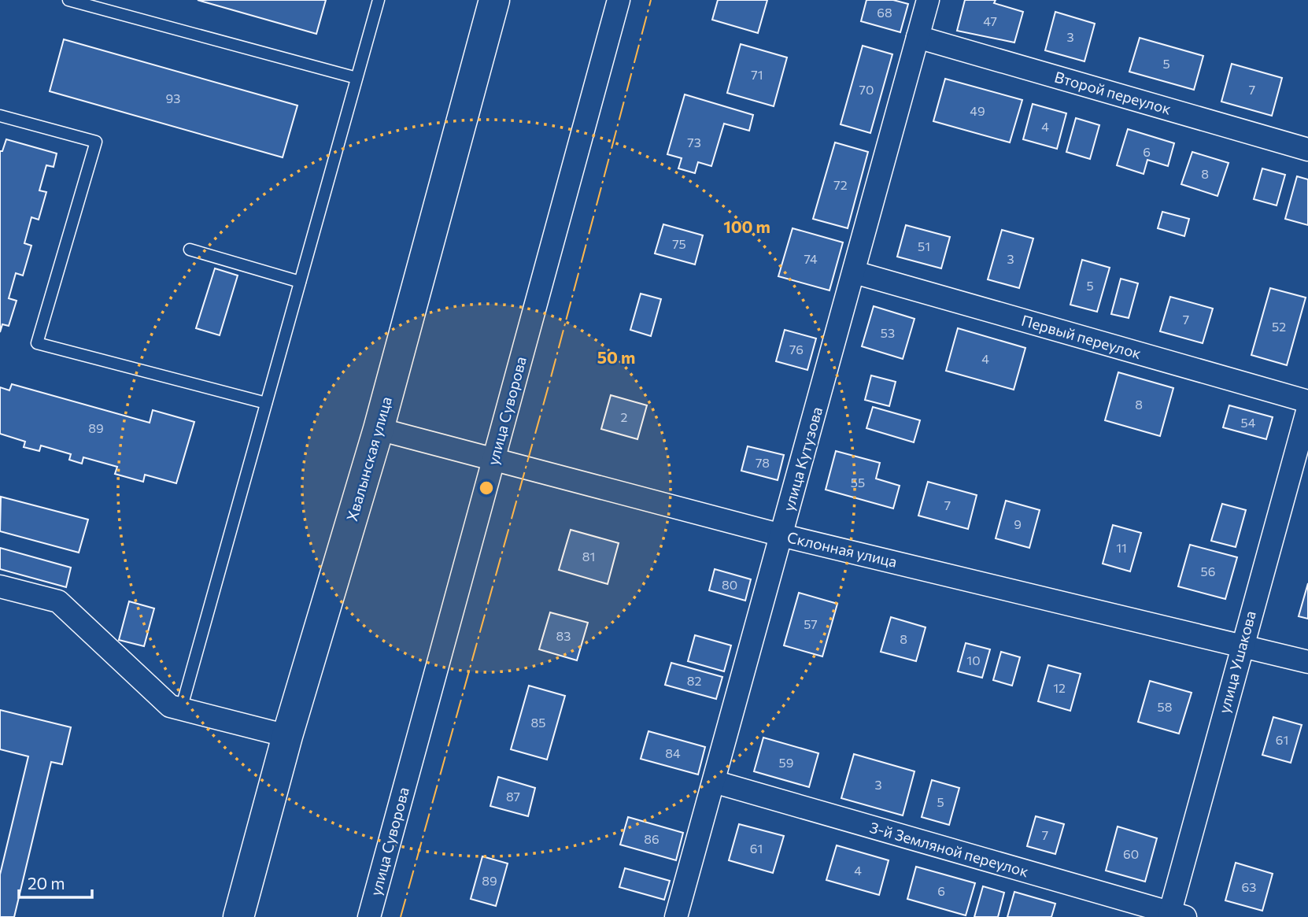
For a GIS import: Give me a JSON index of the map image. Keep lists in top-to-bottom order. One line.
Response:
{"streets":{"main road":["Хвалынская улица"],"street":["Второй переулок","Первый переулок","улица Суворова","улица Кутузова","Склонная улица","улица Ушакова","3-й Земляной переулок"]},"crossings":[["Второй переулок","улица Кутузова"],["Первый переулок","улица Кутузова"],["улица Суворова","Склонная улица"],["Хвалынская улица","Склонная улица"],["улица Кутузова","Склонная улица"],["улица Кутузова","3-й Земляной переулок"],["Склонная улица","улица Ушакова"],["улица Ушакова","3-й Земляной переулок"]],"house_numbers":["68","47","3","5","71","70","7","93","49","4","73","6","8","72","75","51","74","3","5","7","52","53","76","4","8","2","54","89","78","55","7","9","11","81","56","80","57","83","8","10","82","12","58","85","61","84","59","3","87","5","7","86","61","60","4","89","63","6"],"scale_bar":"20 m","rings":["100 m","50 m"]}
